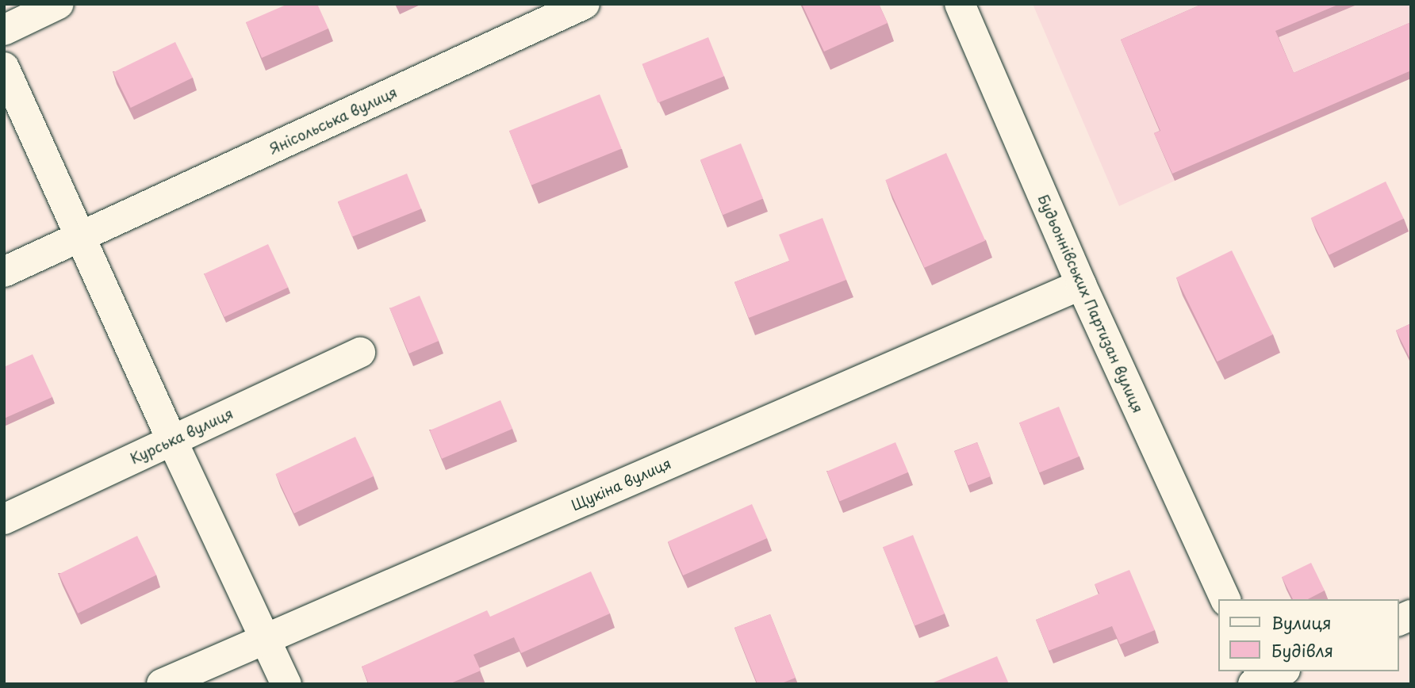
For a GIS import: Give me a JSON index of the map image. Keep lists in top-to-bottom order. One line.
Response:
{"streets":{"street":["Янісольська вулиця","Будьоннівських Партизан вулиця","Курська вулиця","Щукіна вулиця"]},"crossings":[["Будьоннівських Партизан вулиця","Щукіна вулиця"]],"legend":["Вулиця","Будівля"]}
